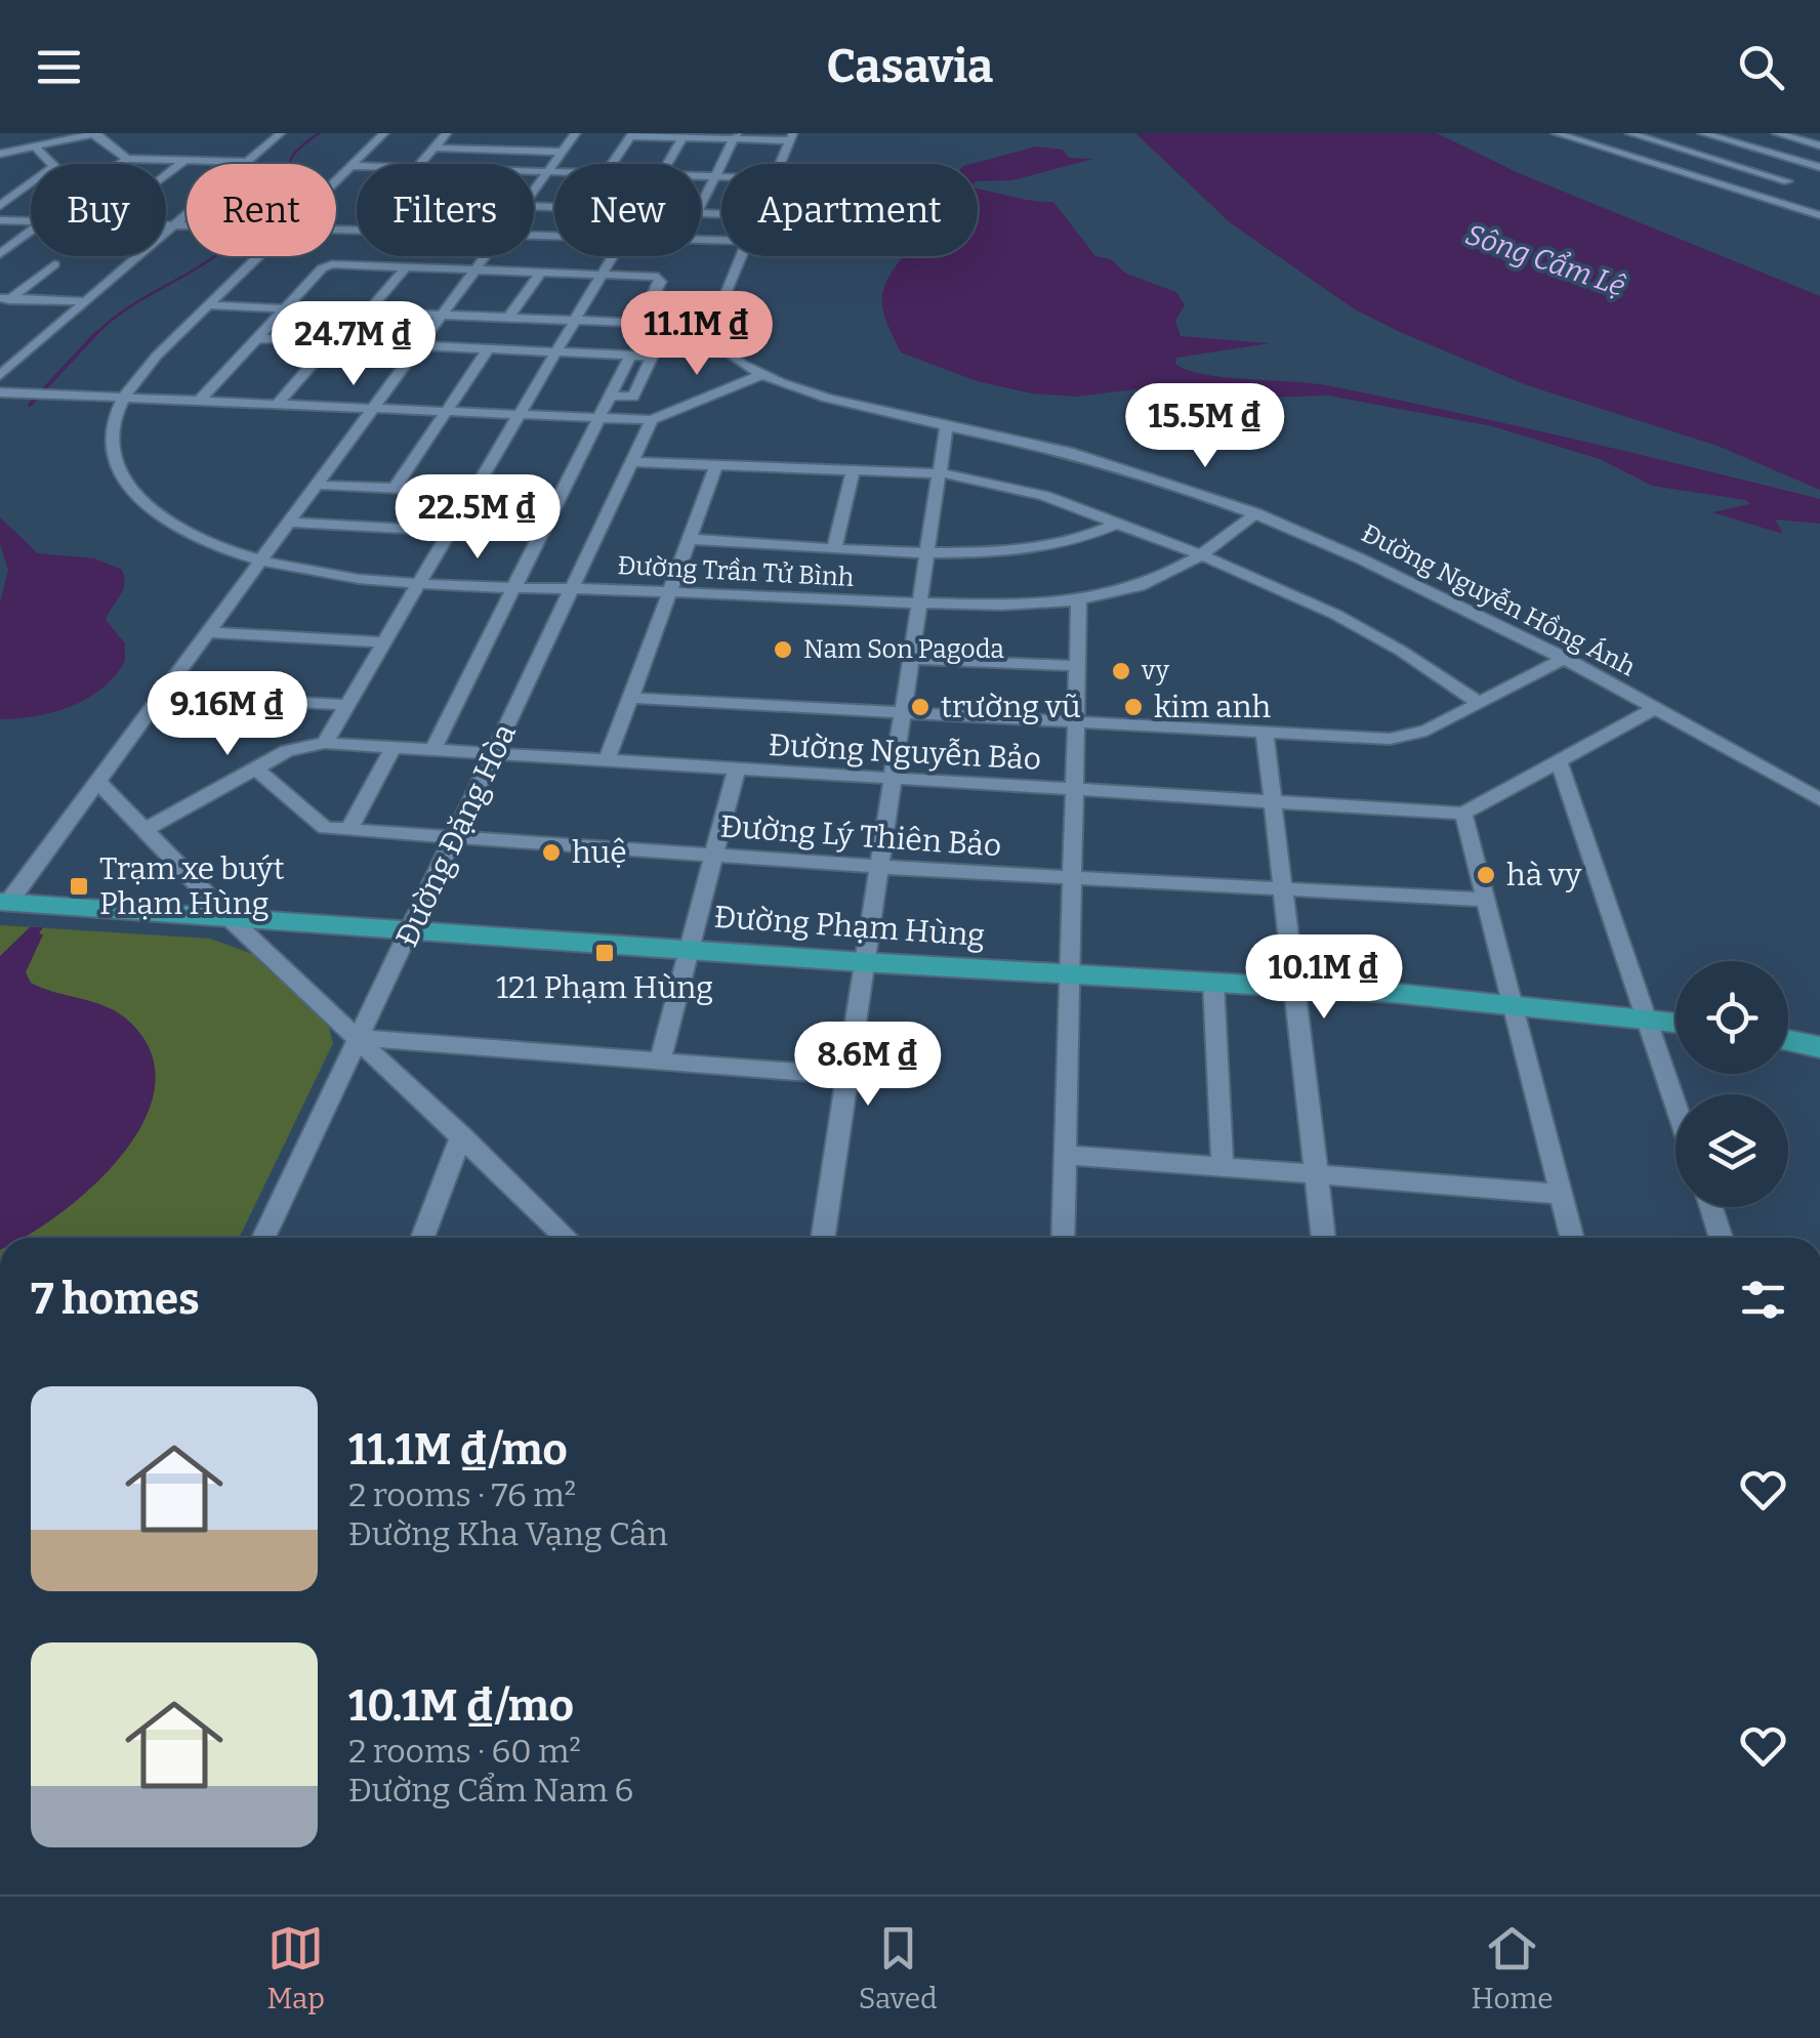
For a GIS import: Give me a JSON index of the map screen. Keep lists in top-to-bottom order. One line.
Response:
{"streets":{"main road":["Đường Phạm Hùng"],"street":["Đường Trần Tử Bình","Đường Nguyễn Hồng Ánh","Đường Nguyễn Bảo","Đường Đặng Hòa","Đường Lý Thiên Bảo"]},"crossings":[["Đường Trần Tử Bình","Đường Nguyễn Hồng Ánh"],["Đường Trần Tử Bình","Đường Đặng Hòa"],["Đường Nguyễn Bảo","Đường Đặng Hòa"],["Đường Nguyễn Bảo","Đường Lý Thiên Bảo"],["Đường Đặng Hòa","Đường Lý Thiên Bảo"],["Đường Đặng Hòa","Đường Phạm Hùng"]],"water":["Sông Cẩm Lệ"],"places":{"other":["Nam Son Pagoda","vy","trường vũ","kim anh","huệ","hà vy"],"transit":["Trạm xe buýt Phạm Hùng","121 Phạm Hùng"]},"page":{"header":"Casavia","chip":["Buy","Rent","Filters","New","Apartment"],"price":["11.1M ₫","24.7M ₫","15.5M ₫","22.5M ₫","9.16M ₫","10.1M ₫","8.6M ₫"],"heading":"7 homes","list":[{"name":"11.1M ₫/mo","note":"2 rooms · 76 m² · Đường Kha Vạng Cân"},{"name":"10.1M ₫/mo","note":"2 rooms · 60 m² · Đường Cẩm Nam 6"}],"tabs":["Map","Saved","Home"]}}
